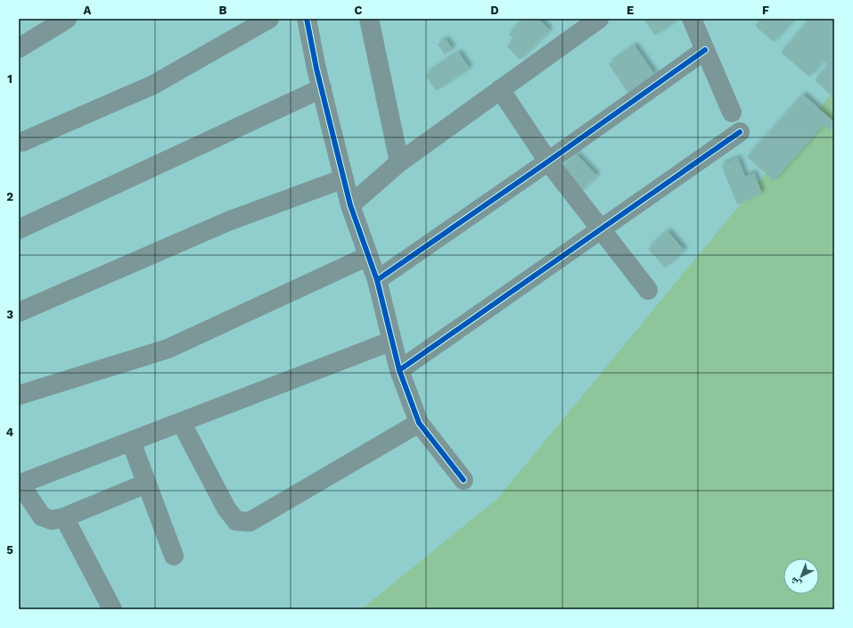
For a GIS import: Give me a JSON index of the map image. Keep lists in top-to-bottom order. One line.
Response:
{"north":"bottom left","grid":{"columns":["A","B","C","D","E","F"],"rows":["1","2","3","4","5"]}}
